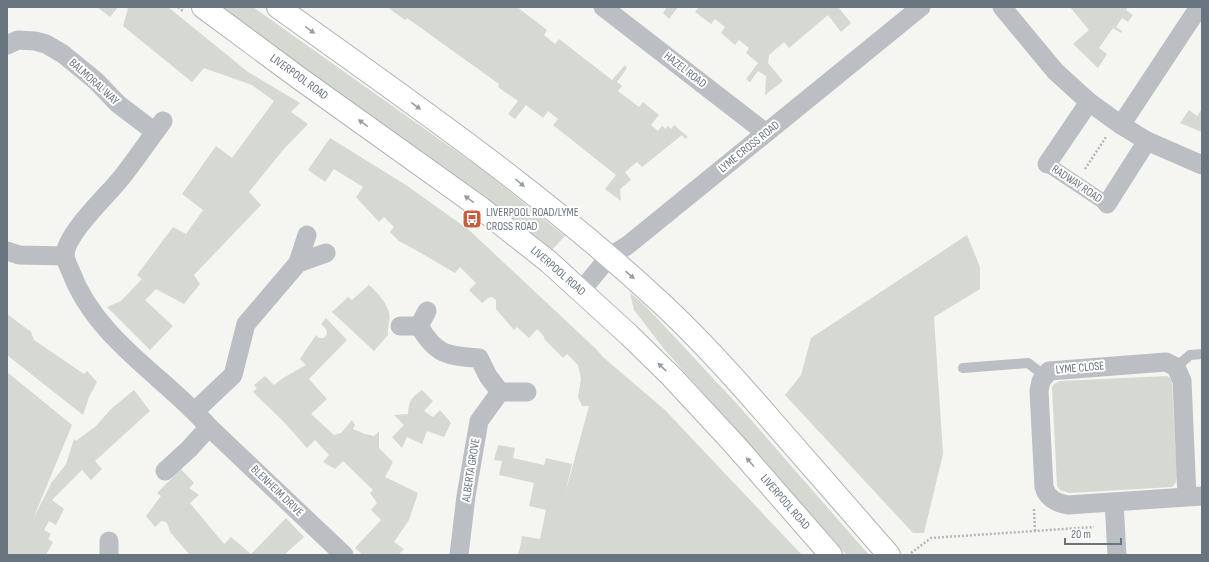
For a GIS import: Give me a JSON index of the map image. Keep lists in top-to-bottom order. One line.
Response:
{"streets":{"highway":["LIVERPOOL ROAD"],"street":["HAZEL ROAD","BALMORAL WAY","LYME CROSS ROAD","RADWAY ROAD","LYME CLOSE","ALBERTA GROVE","BLENHEIM DRIVE"]},"crossings":[["HAZEL ROAD","LYME CROSS ROAD"],["LIVERPOOL ROAD","LYME CROSS ROAD"],["BALMORAL WAY","BLENHEIM DRIVE"]],"places":{"bus stop":["LIVERPOOL ROAD/LYME CROSS ROAD"]},"scale_bar":"20 m"}
